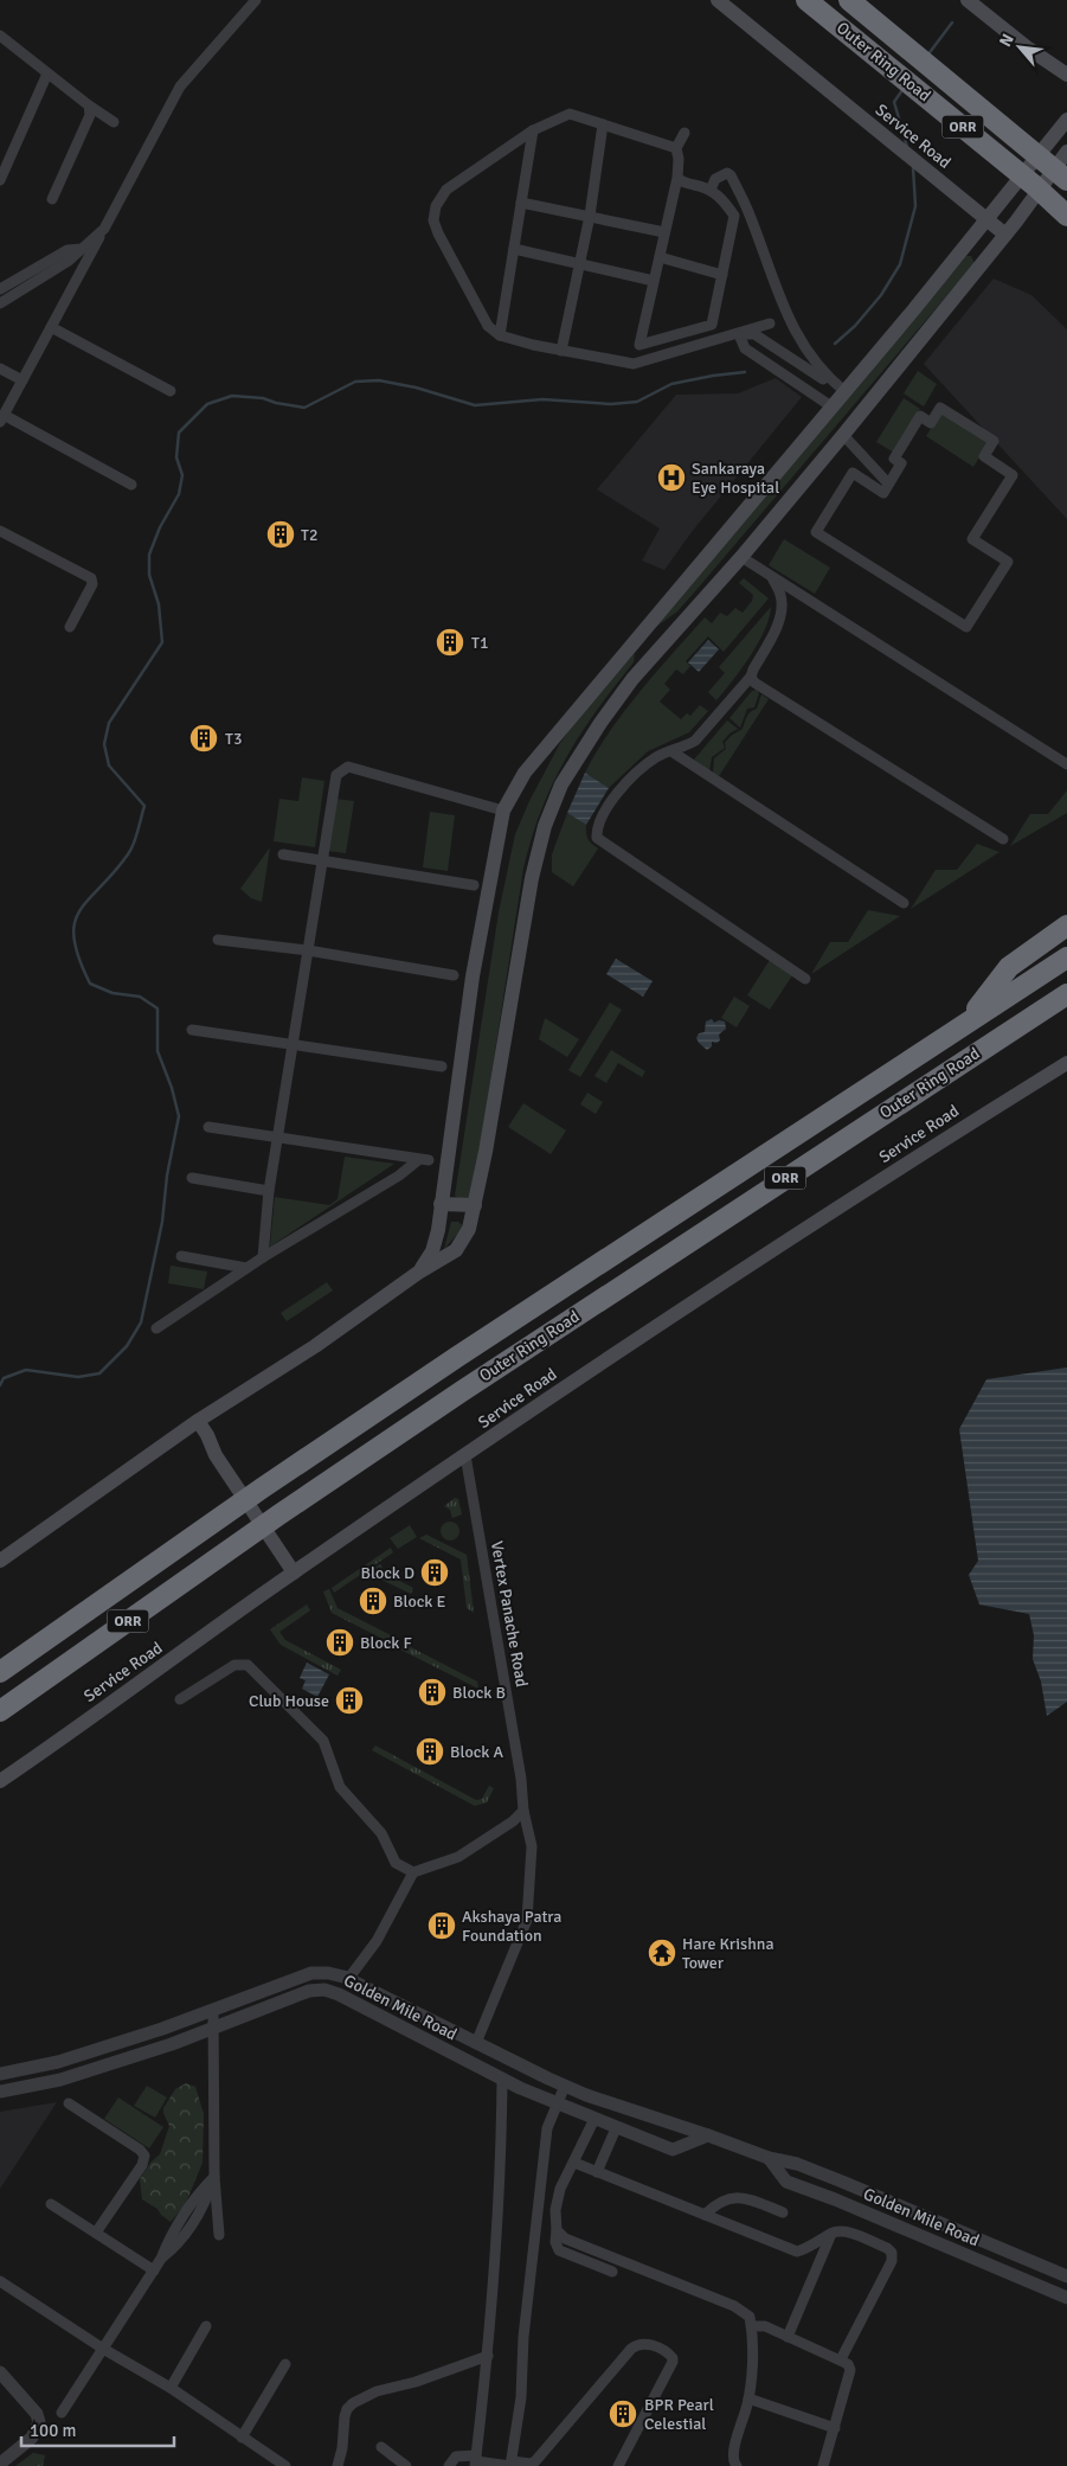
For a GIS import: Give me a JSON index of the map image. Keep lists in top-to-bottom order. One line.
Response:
{"streets":{"highway":["Outer Ring Road","ORR"],"main road":["Service Road"],"street":["Vertex Panache Road","Golden Mile Road"]},"crossings":[["Service Road","Vertex Panache Road"],["Vertex Panache Road","Golden Mile Road"]],"places":{"hospital":["Sankaraya Eye Hospital"],"building":["T2","T1","T3","Block D","Block E","Block F","Block B","Club House","Block A","Akshaya Patra Foundation","BPR Pearl Celestial"],"temple":["Hare Krishna Tower"]},"scale_bar":"100 m","north":"top left"}
